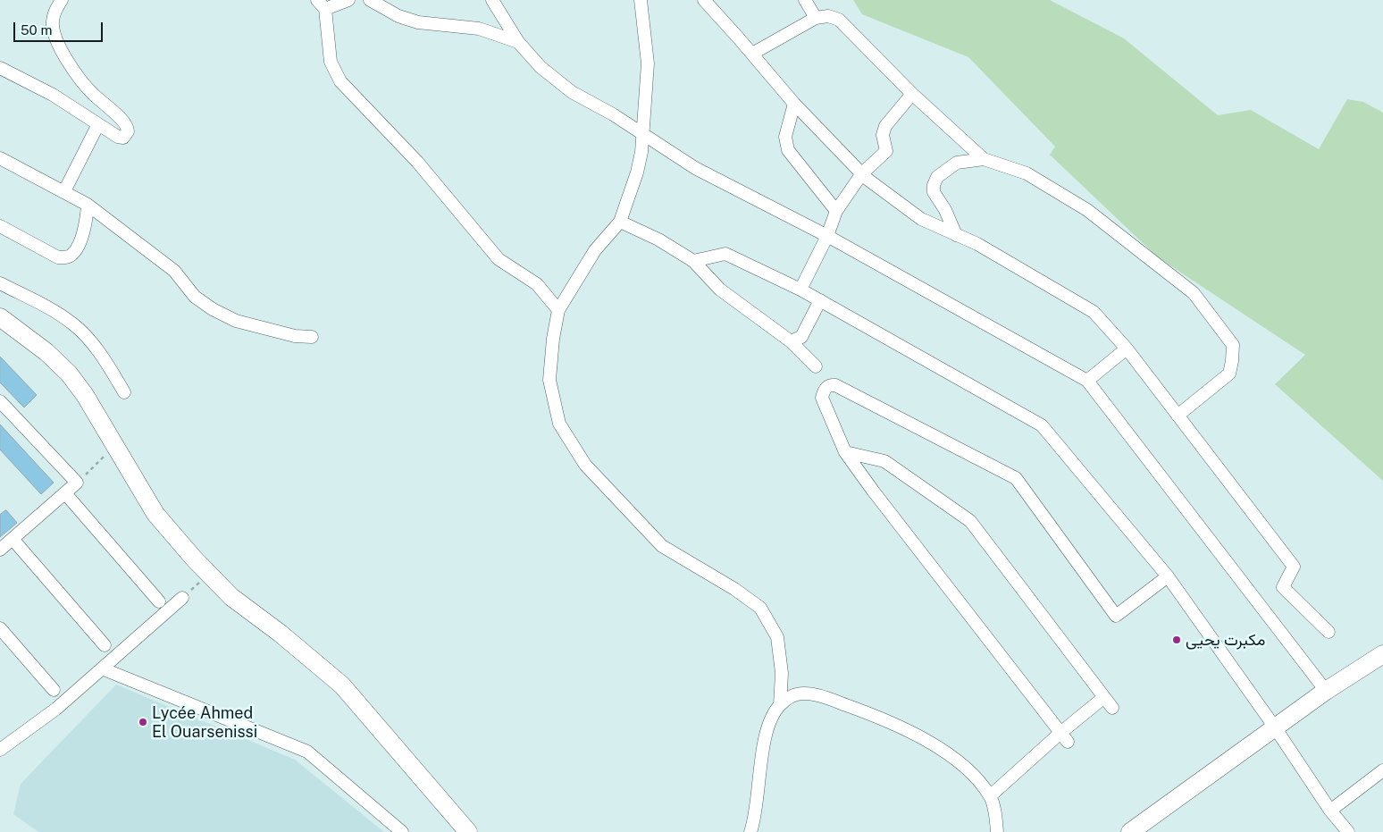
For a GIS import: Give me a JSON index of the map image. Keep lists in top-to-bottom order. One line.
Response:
{"places":["مكبرت يحيى","Lycée Ahmed El Ouarsenissi"],"scale_bar":"50 m"}
